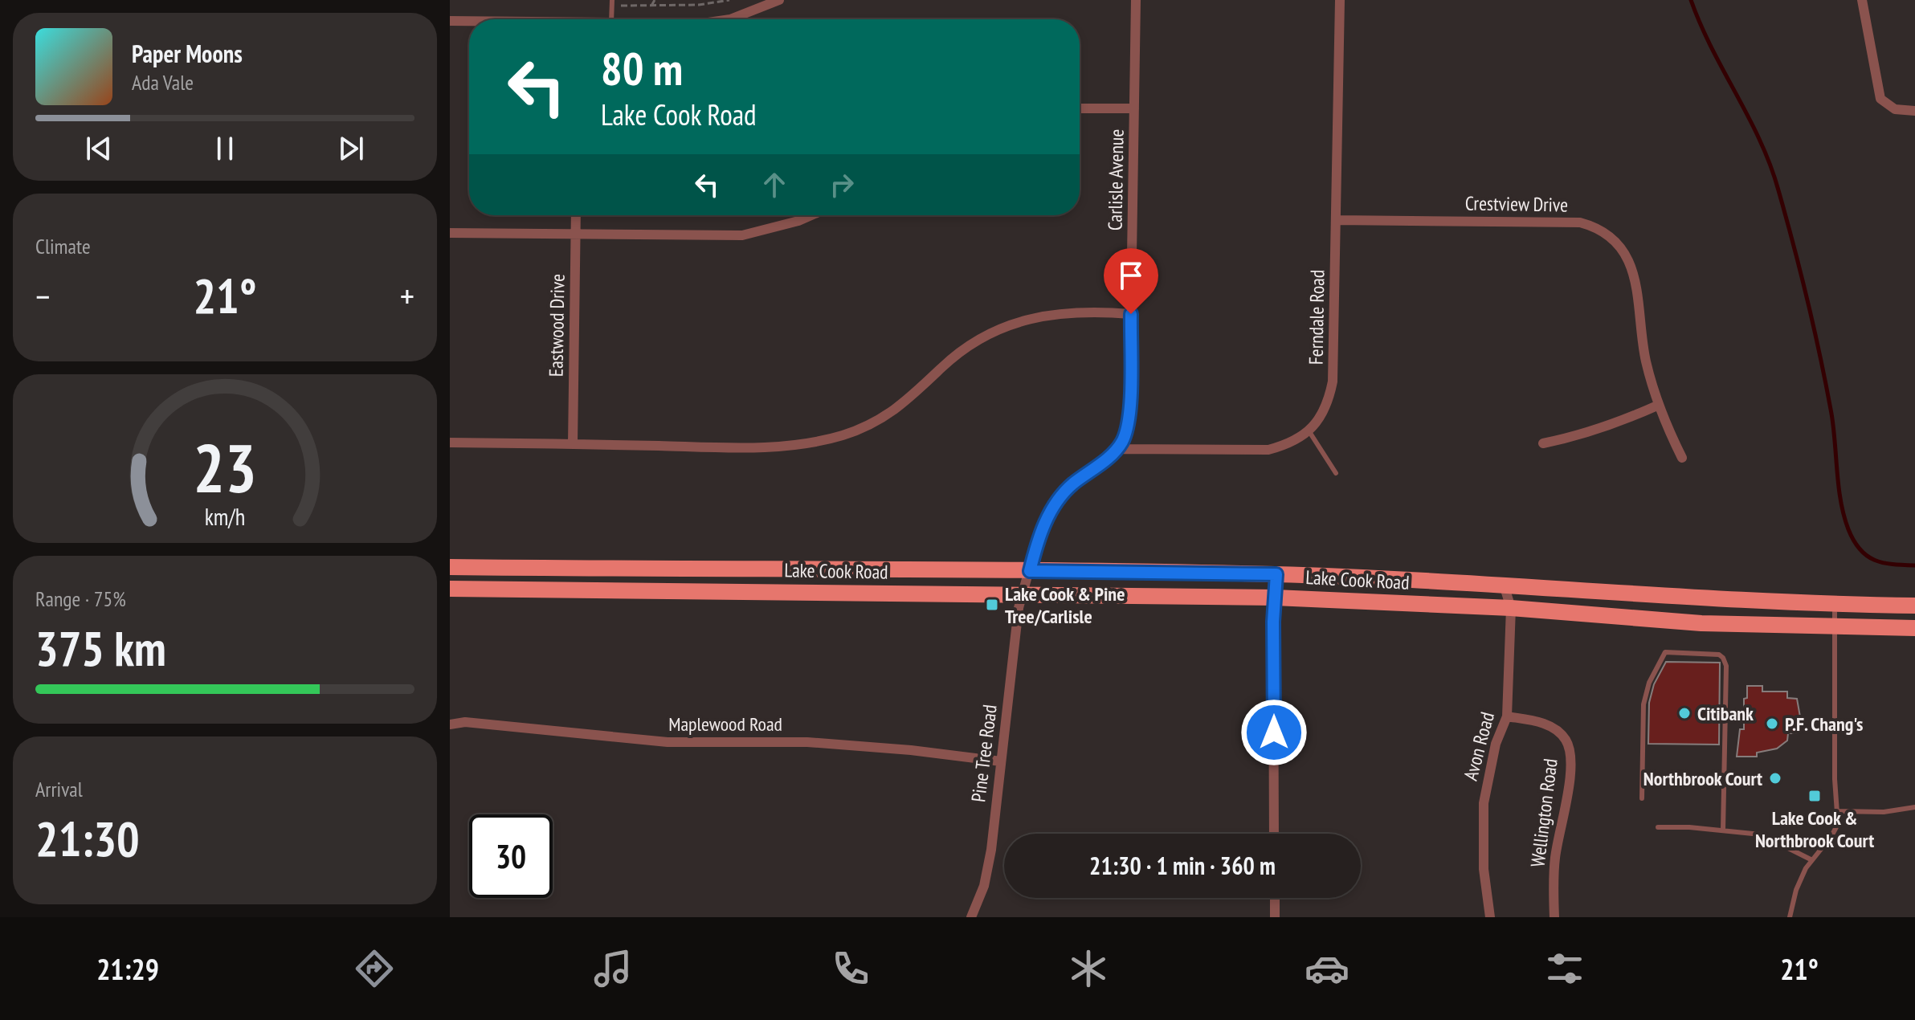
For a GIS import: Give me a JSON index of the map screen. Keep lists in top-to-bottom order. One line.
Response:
{"streets":{"main road":["Lake Cook Road"],"street":["Carlisle Avenue","Crestview Drive","Ferndale Road","Eastwood Drive","Maplewood Road","Avon Road","Pine Tree Road","Wellington Road"]},"crossings":[["Carlisle Avenue","Ferndale Road"],["Crestview Drive","Ferndale Road"],["Lake Cook Road","Avon Road"],["Lake Cook Road","Pine Tree Road"],["Maplewood Road","Pine Tree Road"],["Avon Road","Wellington Road"]],"places":{"transit":["Lake Cook & Pine Tree/Carlisle","Lake Cook & Northbrook Court"],"other":["Citibank","P.F. Chang's","Northbrook Court"]},"page":{"turn":["80 m","Lake Cook Road"],"song":["Paper Moons","Ada Vale"],"tile":["Climate",["Range · 75%","375 km"],["Arrival","21:30"]],"heat":["−","21°","+"],"limit":"30","trip":"21:30 · 1 min · 360 m","tabs":["21:29","21°"],"gauge":["23","km/h"]}}
